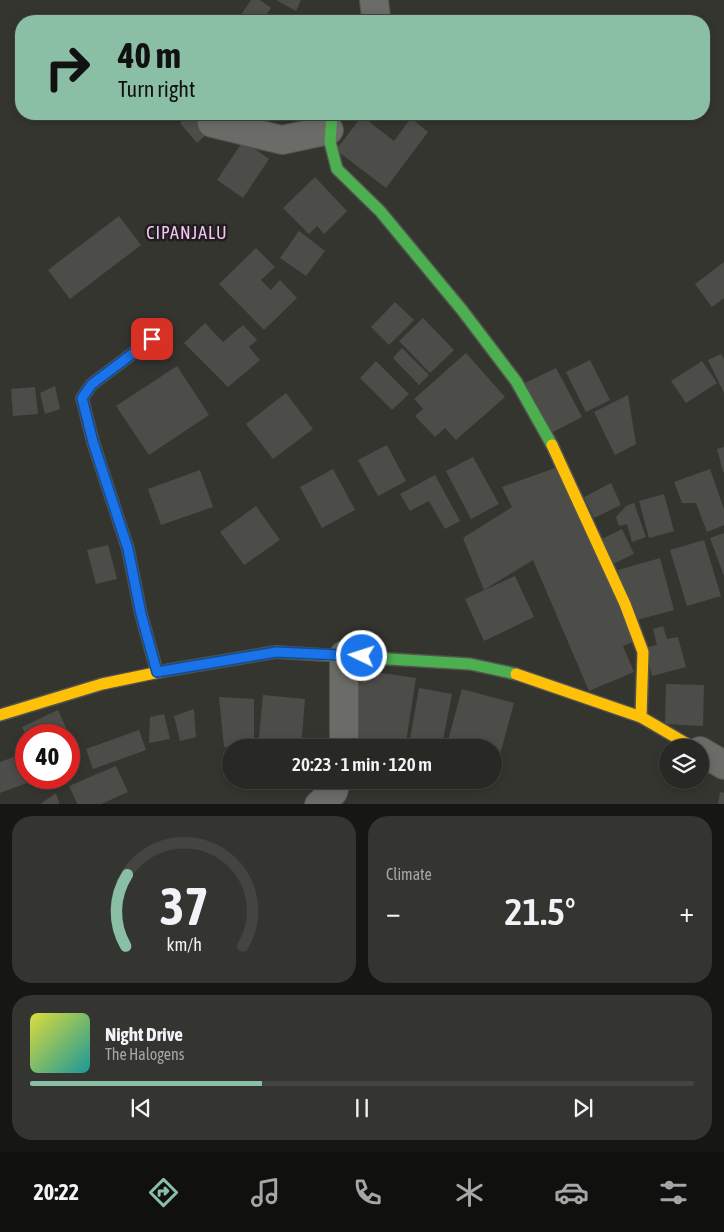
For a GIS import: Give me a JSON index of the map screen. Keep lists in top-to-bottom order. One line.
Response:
{"districts":["CIPANJALU"],"page":{"turn":["40 m","Turn right"],"limit":"40","trip":"20:23 · 1 min · 120 m","tile":"Climate","heat":["−","21.5°","+"],"song":["Night Drive","The Halogens"],"tabs":"20:22","gauge":["37","km/h"]}}
